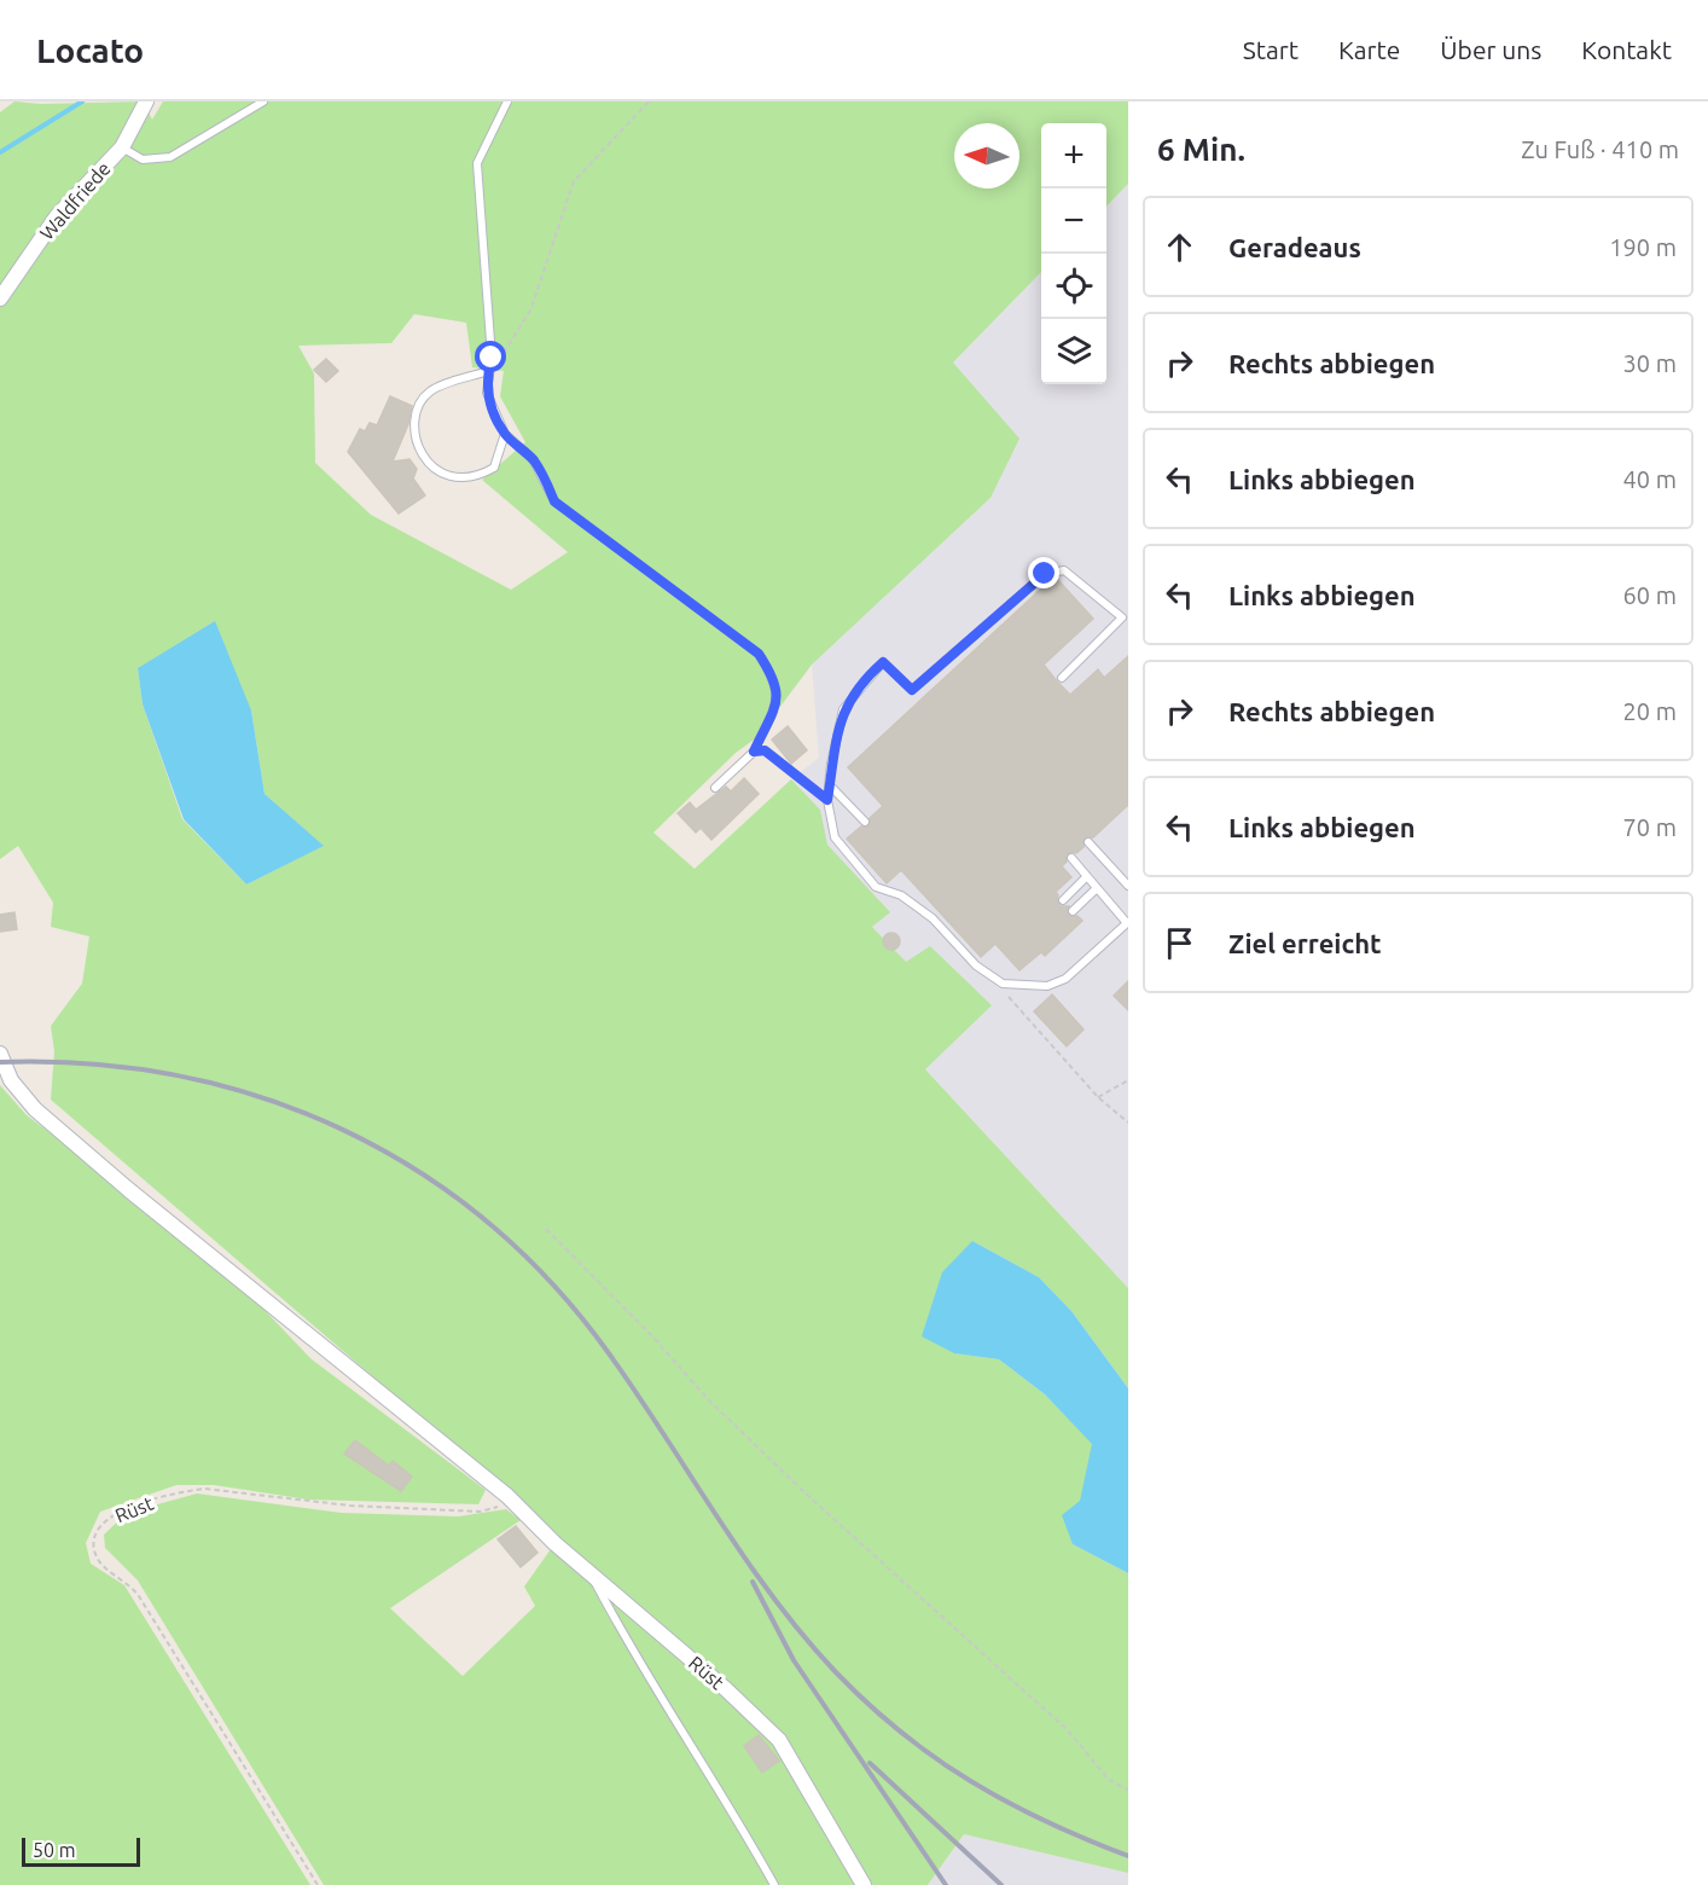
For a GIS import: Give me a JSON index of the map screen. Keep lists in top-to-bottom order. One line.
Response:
{"streets":{"street":["Waldfriede","Rüst"]},"scale_bar":"50 m","north":"left","page":{"header":"Locato","nav":["Start","Karte","Über uns","Kontakt"],"heading":["6 Min.","Zu Fuß · 410 m"],"map_buttons":["+","−"],"list":[["Geradeaus","190 m"],["Rechts abbiegen","30 m"],["Links abbiegen","40 m"],["Links abbiegen","60 m"],["Rechts abbiegen","20 m"],["Links abbiegen","70 m"],"Ziel erreicht"],"scale":"50 m"}}
